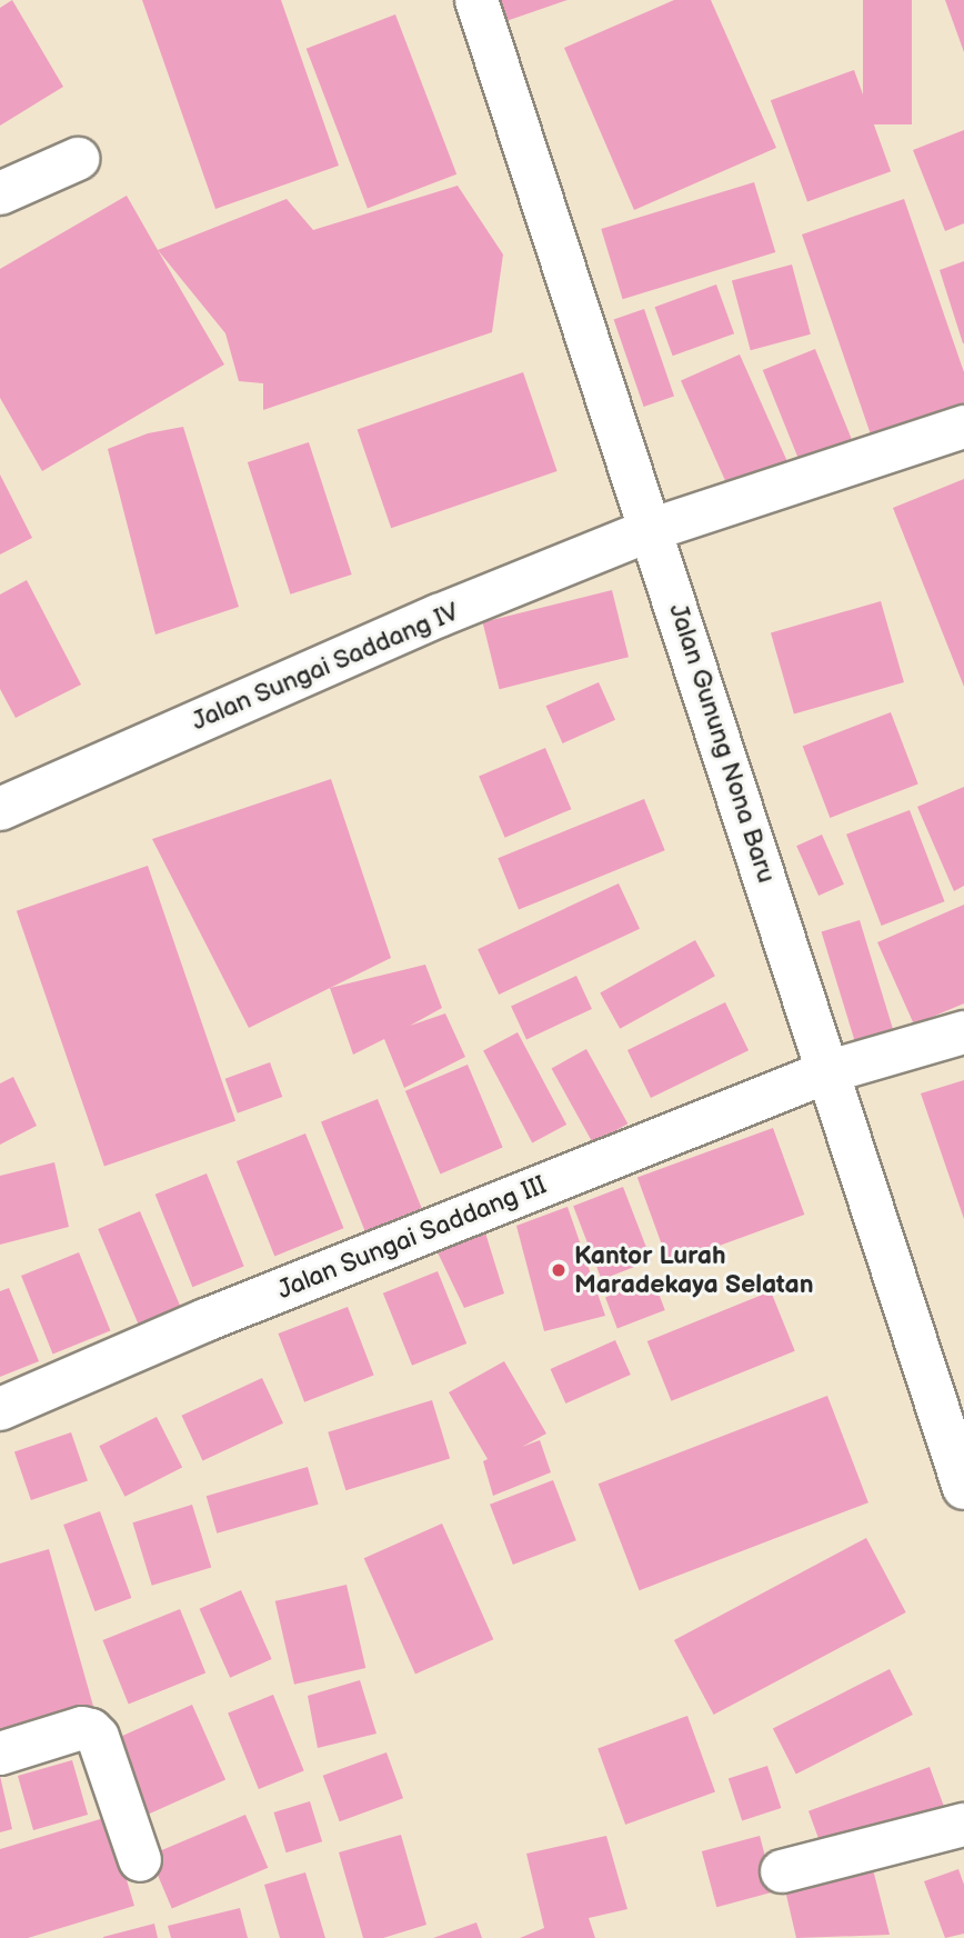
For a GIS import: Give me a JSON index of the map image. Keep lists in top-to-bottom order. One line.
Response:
{"streets":{"street":["Jalan Sungai Saddang IV","Jalan Gunung Nona Baru","Jalan Sungai Saddang III"]},"crossings":[["Jalan Sungai Saddang IV","Jalan Gunung Nona Baru"],["Jalan Gunung Nona Baru","Jalan Sungai Saddang III"]],"places":["Kantor Lurah Maradekaya Selatan"]}
